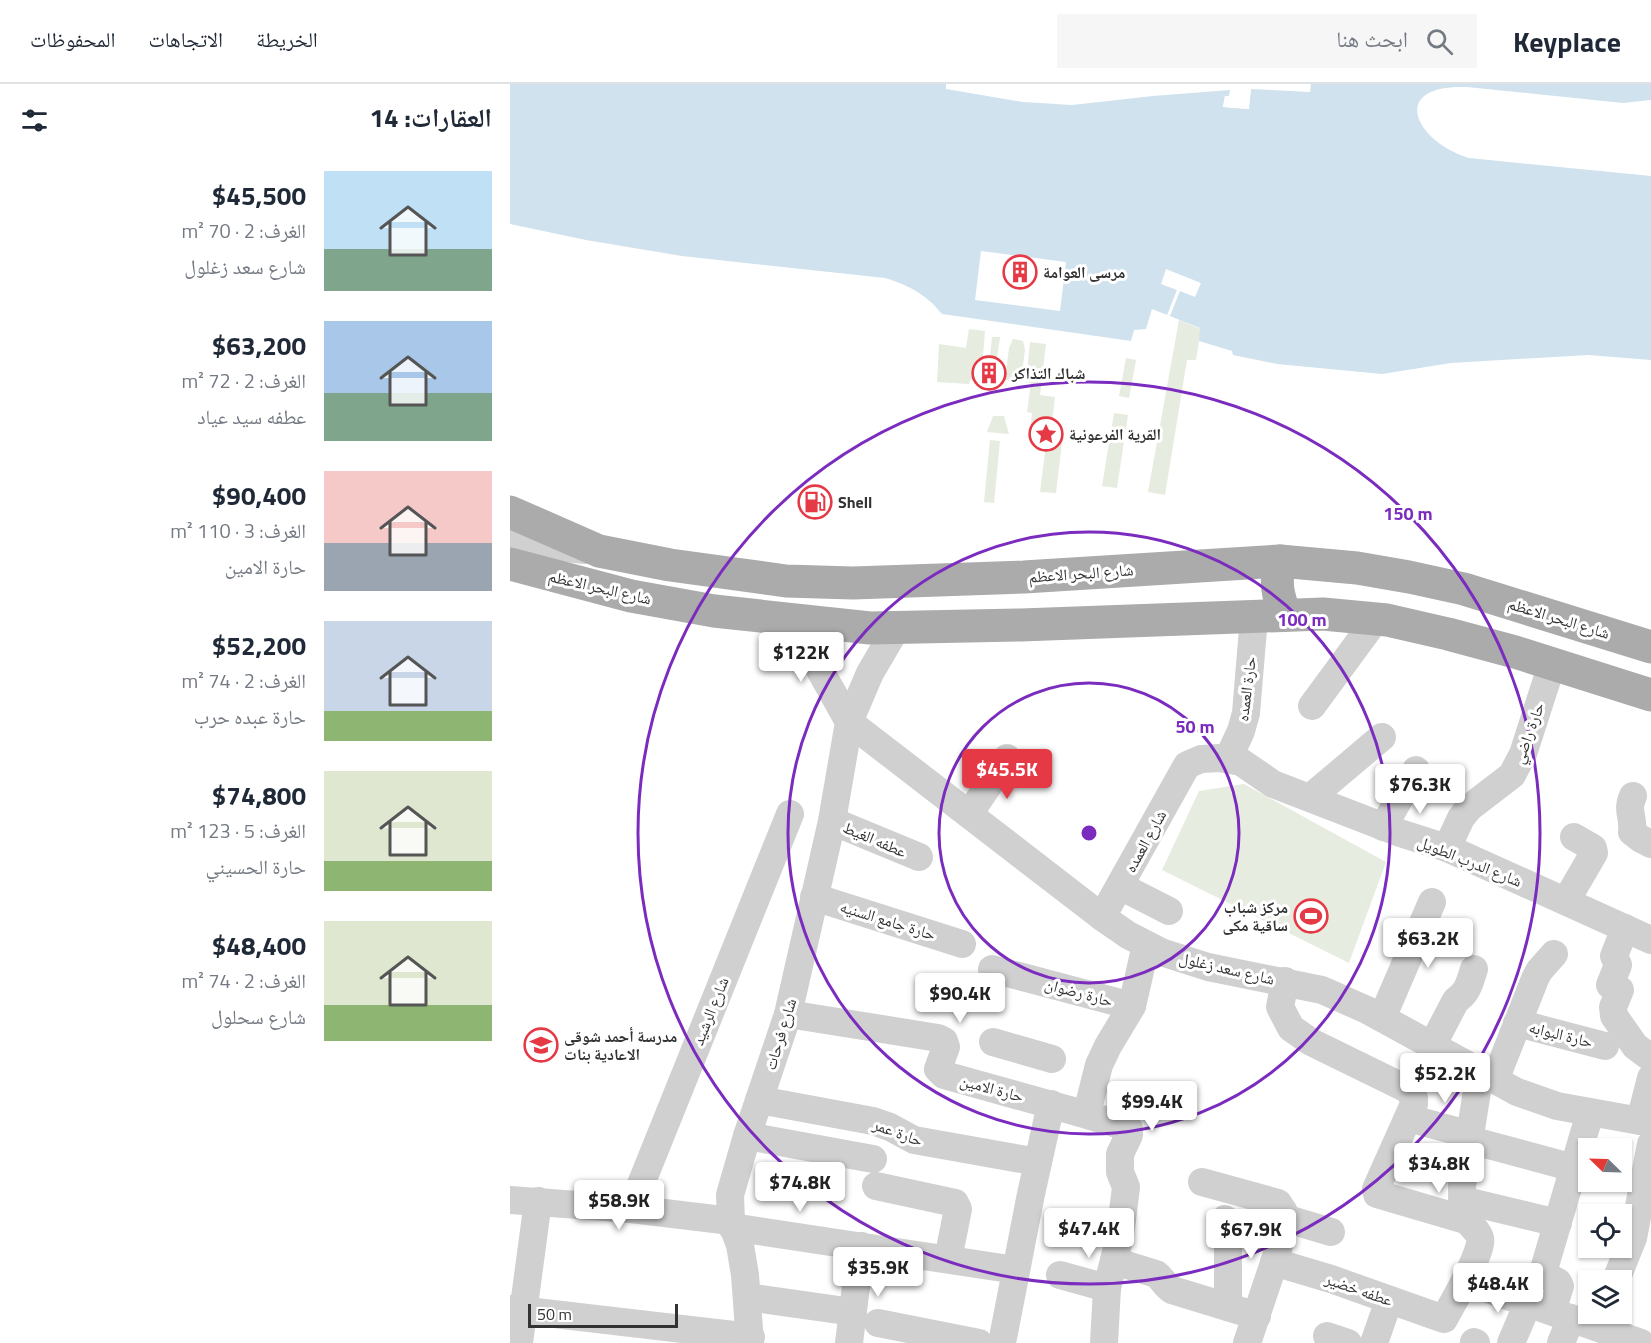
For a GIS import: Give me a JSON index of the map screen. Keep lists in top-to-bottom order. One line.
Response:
{"streets":{"main road":["شارع البحر الاعظم"],"street":["حارة العمده","حارة راضي","عطفه الغيط","شارع العمده","شارع الدرب الطويل","حارة جامع السنيه","شارع سعد زغلول","حارة رضوان","شارع الرشيد","شارع فرحات","حارة البوابه","حارة الامين","حارة عمر","عطفه خضير"]},"crossings":[["شارع البحر الاعظم","حارة العمده"],["شارع البحر الاعظم","حارة راضي"],["شارع البحر الاعظم","شارع فرحات"],["حارة العمده","شارع الدرب الطويل"],["حارة راضي","شارع الدرب الطويل"],["عطفه الغيط","شارع فرحات"],["شارع العمده","شارع الدرب الطويل"],["شارع العمده","شارع سعد زغلول"],["حارة جامع السنيه","شارع فرحات"],["شارع سعد زغلول","شارع فرحات"],["شارع سعد زغلول","حارة البوابه"],["شارع فرحات","حارة الامين"],["شارع فرحات","حارة عمر"]],"places":{"building":["مرسى العوامة","شباك التذاكر"],"place":["القرية الفرعونية"],"fuel station":["Shell"],"sports":["مركز شباب ساقية مكى"],"school or university":["مدرسة أحمد شوقى الاعادية بنات"]},"scale_bar":"50 m","north":"top left","page":{"header":"Keyplace","search":"ابحث هنا","nav":["الخريطة","الاتجاهات","المحفوظات"],"heading":"العقارات: 14","list":[{"name":"$45,500","note":"الغرف: 2 · 70 m² · شارع سعد زغلول"},{"name":"$63,200","note":"الغرف: 2 · 72 m² · عطفه سيد عياد"},{"name":"$90,400","note":"الغرف: 3 · 110 m² · حارة الامين"},{"name":"$52,200","note":"الغرف: 2 · 74 m² · حارة عبده حرب"},{"name":"$74,800","note":"الغرف: 5 · 123 m² · حارة الحسيني"},{"name":"$48,400","note":"الغرف: 2 · 74 m² · شارع سحلول"}],"price":["$122K","$45.5K","$76.3K","$63.2K","$90.4K","$52.2K","$99.4K","$34.8K","$74.8K","$58.9K","$47.4K","$67.9K","$35.9K","$48.4K"],"scale":"50 m"},"rings":["150 m","100 m","50 m"]}
